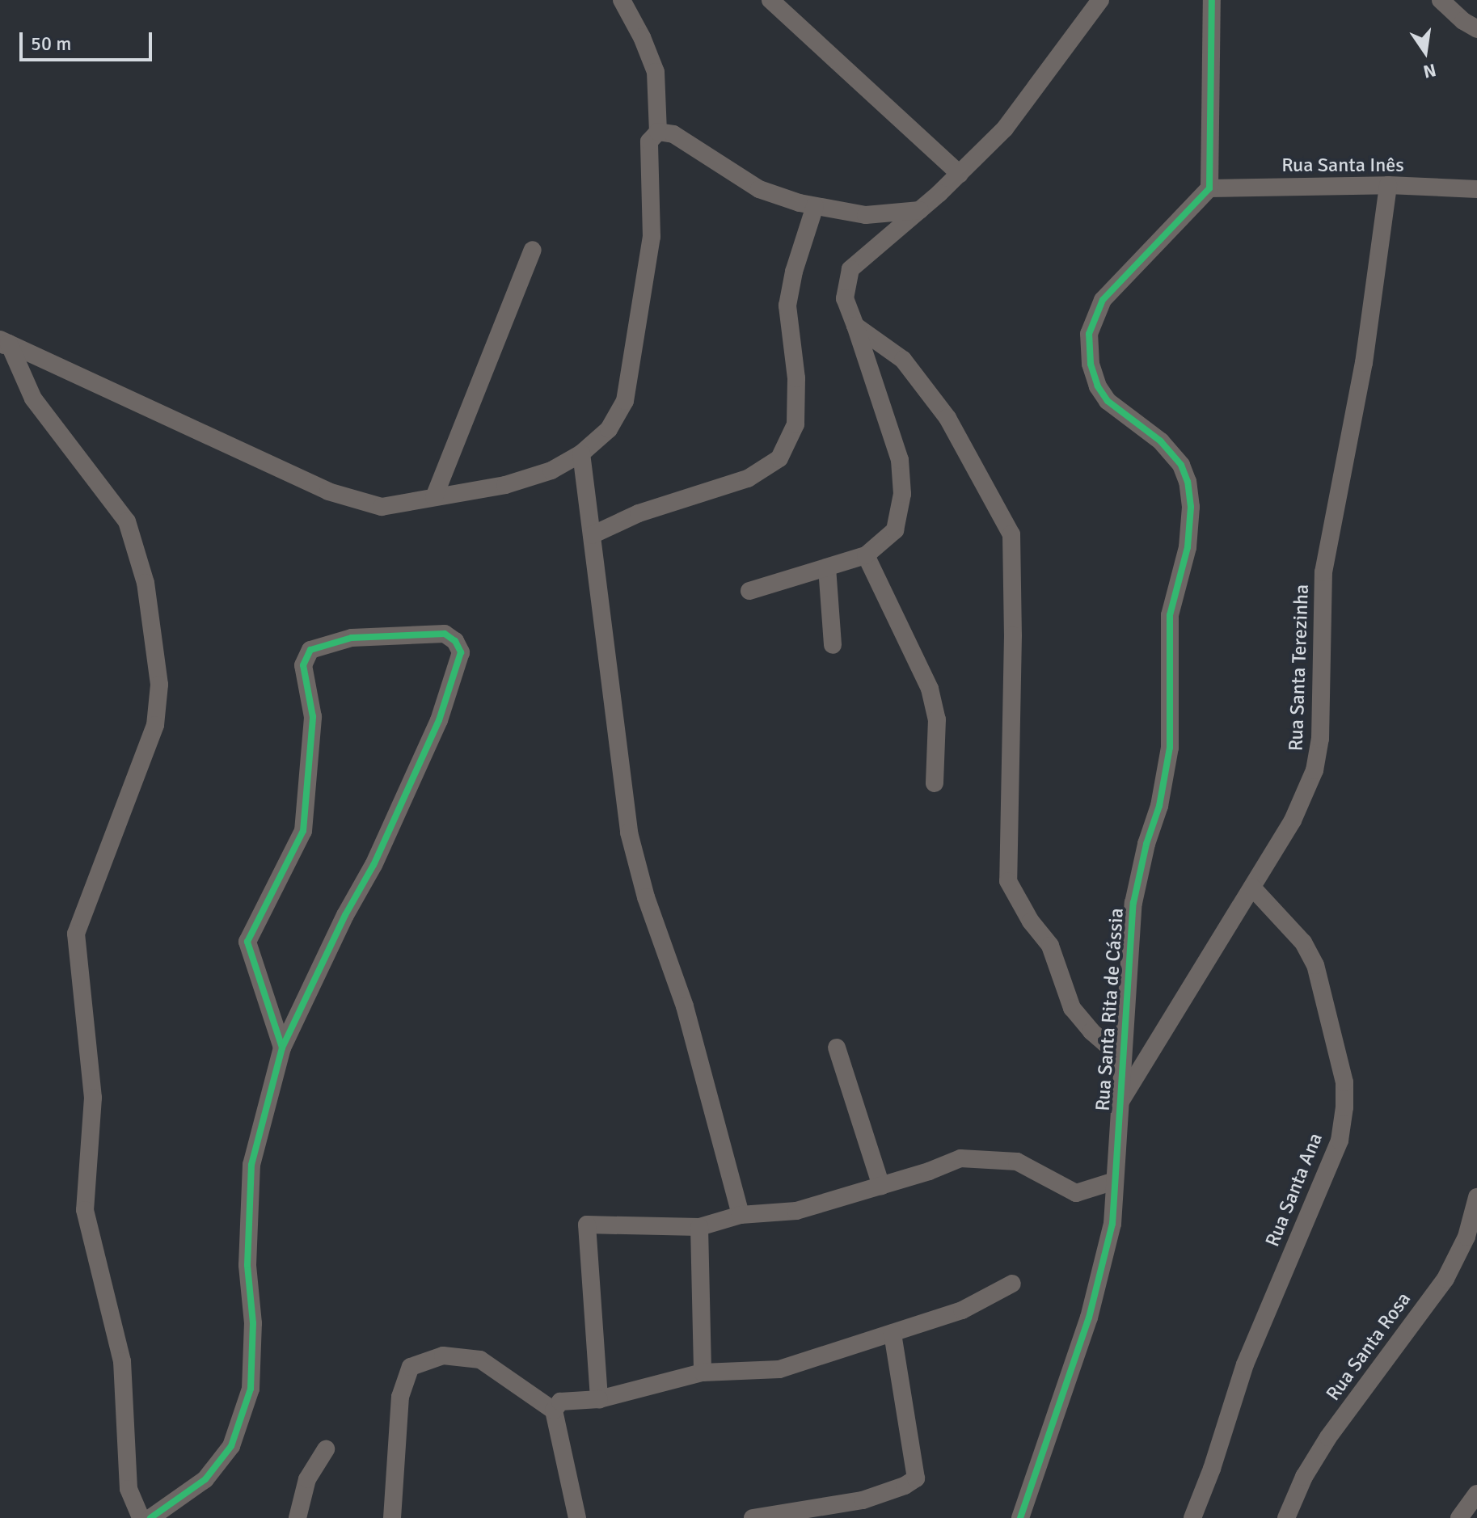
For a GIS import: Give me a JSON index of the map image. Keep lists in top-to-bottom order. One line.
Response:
{"streets":{"street":["Rua Santa Inês","Rua Santa Terezinha","Rua Santa Rita de Cássia","Rua Santa Ana","Rua Santa Rosa"]},"crossings":[["Rua Santa Inês","Rua Santa Terezinha"],["Rua Santa Inês","Rua Santa Rita de Cássia"],["Rua Santa Terezinha","Rua Santa Rita de Cássia"],["Rua Santa Terezinha","Rua Santa Ana"]],"scale_bar":"50 m","north":"bottom"}
